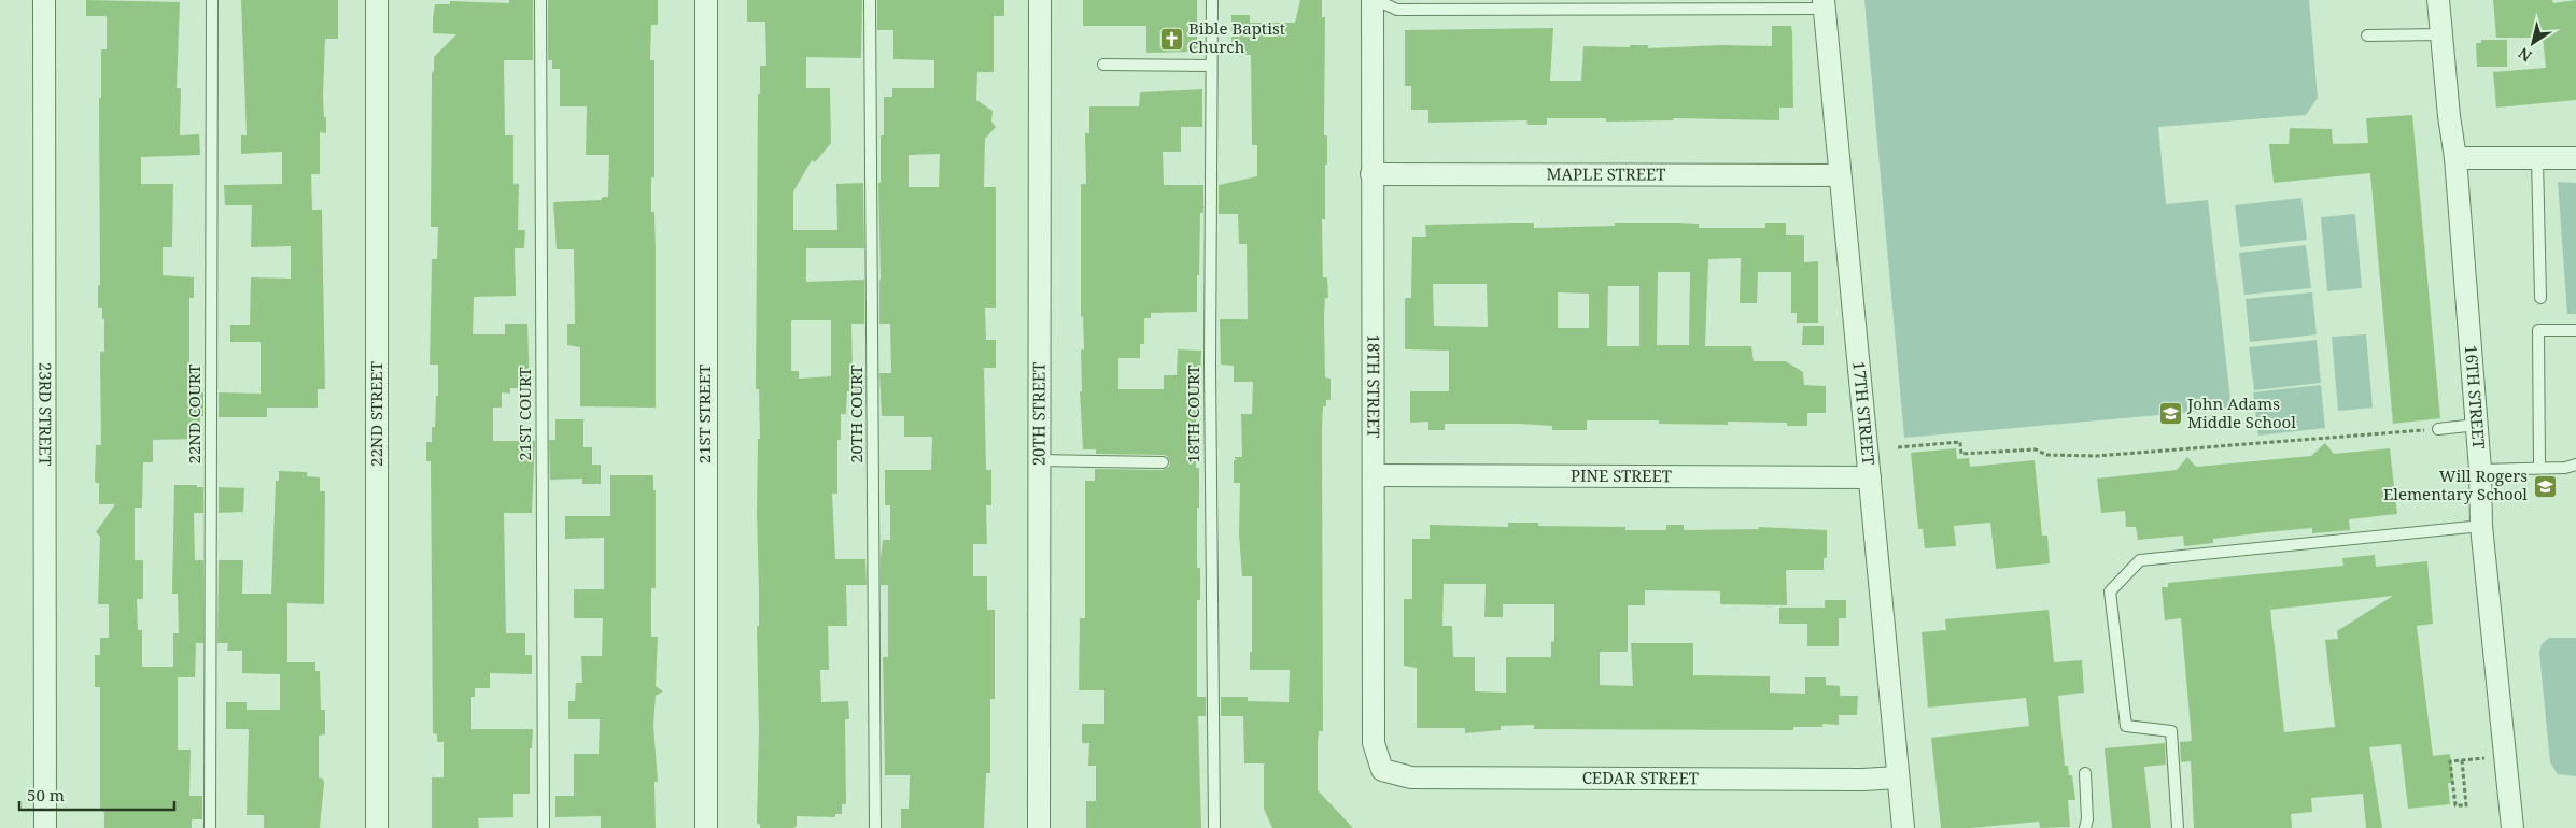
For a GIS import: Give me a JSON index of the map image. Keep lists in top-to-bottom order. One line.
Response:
{"streets":{"street":["MAPLE STREET","18TH STREET","16TH STREET","23RD STREET","22ND STREET","21ST STREET","20TH STREET","17TH STREET","PINE STREET","CEDAR STREET"],"lane":["22ND COURT","21ST COURT","20TH COURT","18TH COURT"]},"crossings":[["MAPLE STREET","18TH STREET"],["MAPLE STREET","17TH STREET"],["18TH STREET","PINE STREET"],["18TH STREET","CEDAR STREET"],["17TH STREET","PINE STREET"],["17TH STREET","CEDAR STREET"]],"places":{"church":["Bible Baptist Church"],"school or university":["John Adams Middle School","Will Rogers Elementary School"]},"scale_bar":"50 m","north":"bottom left"}
